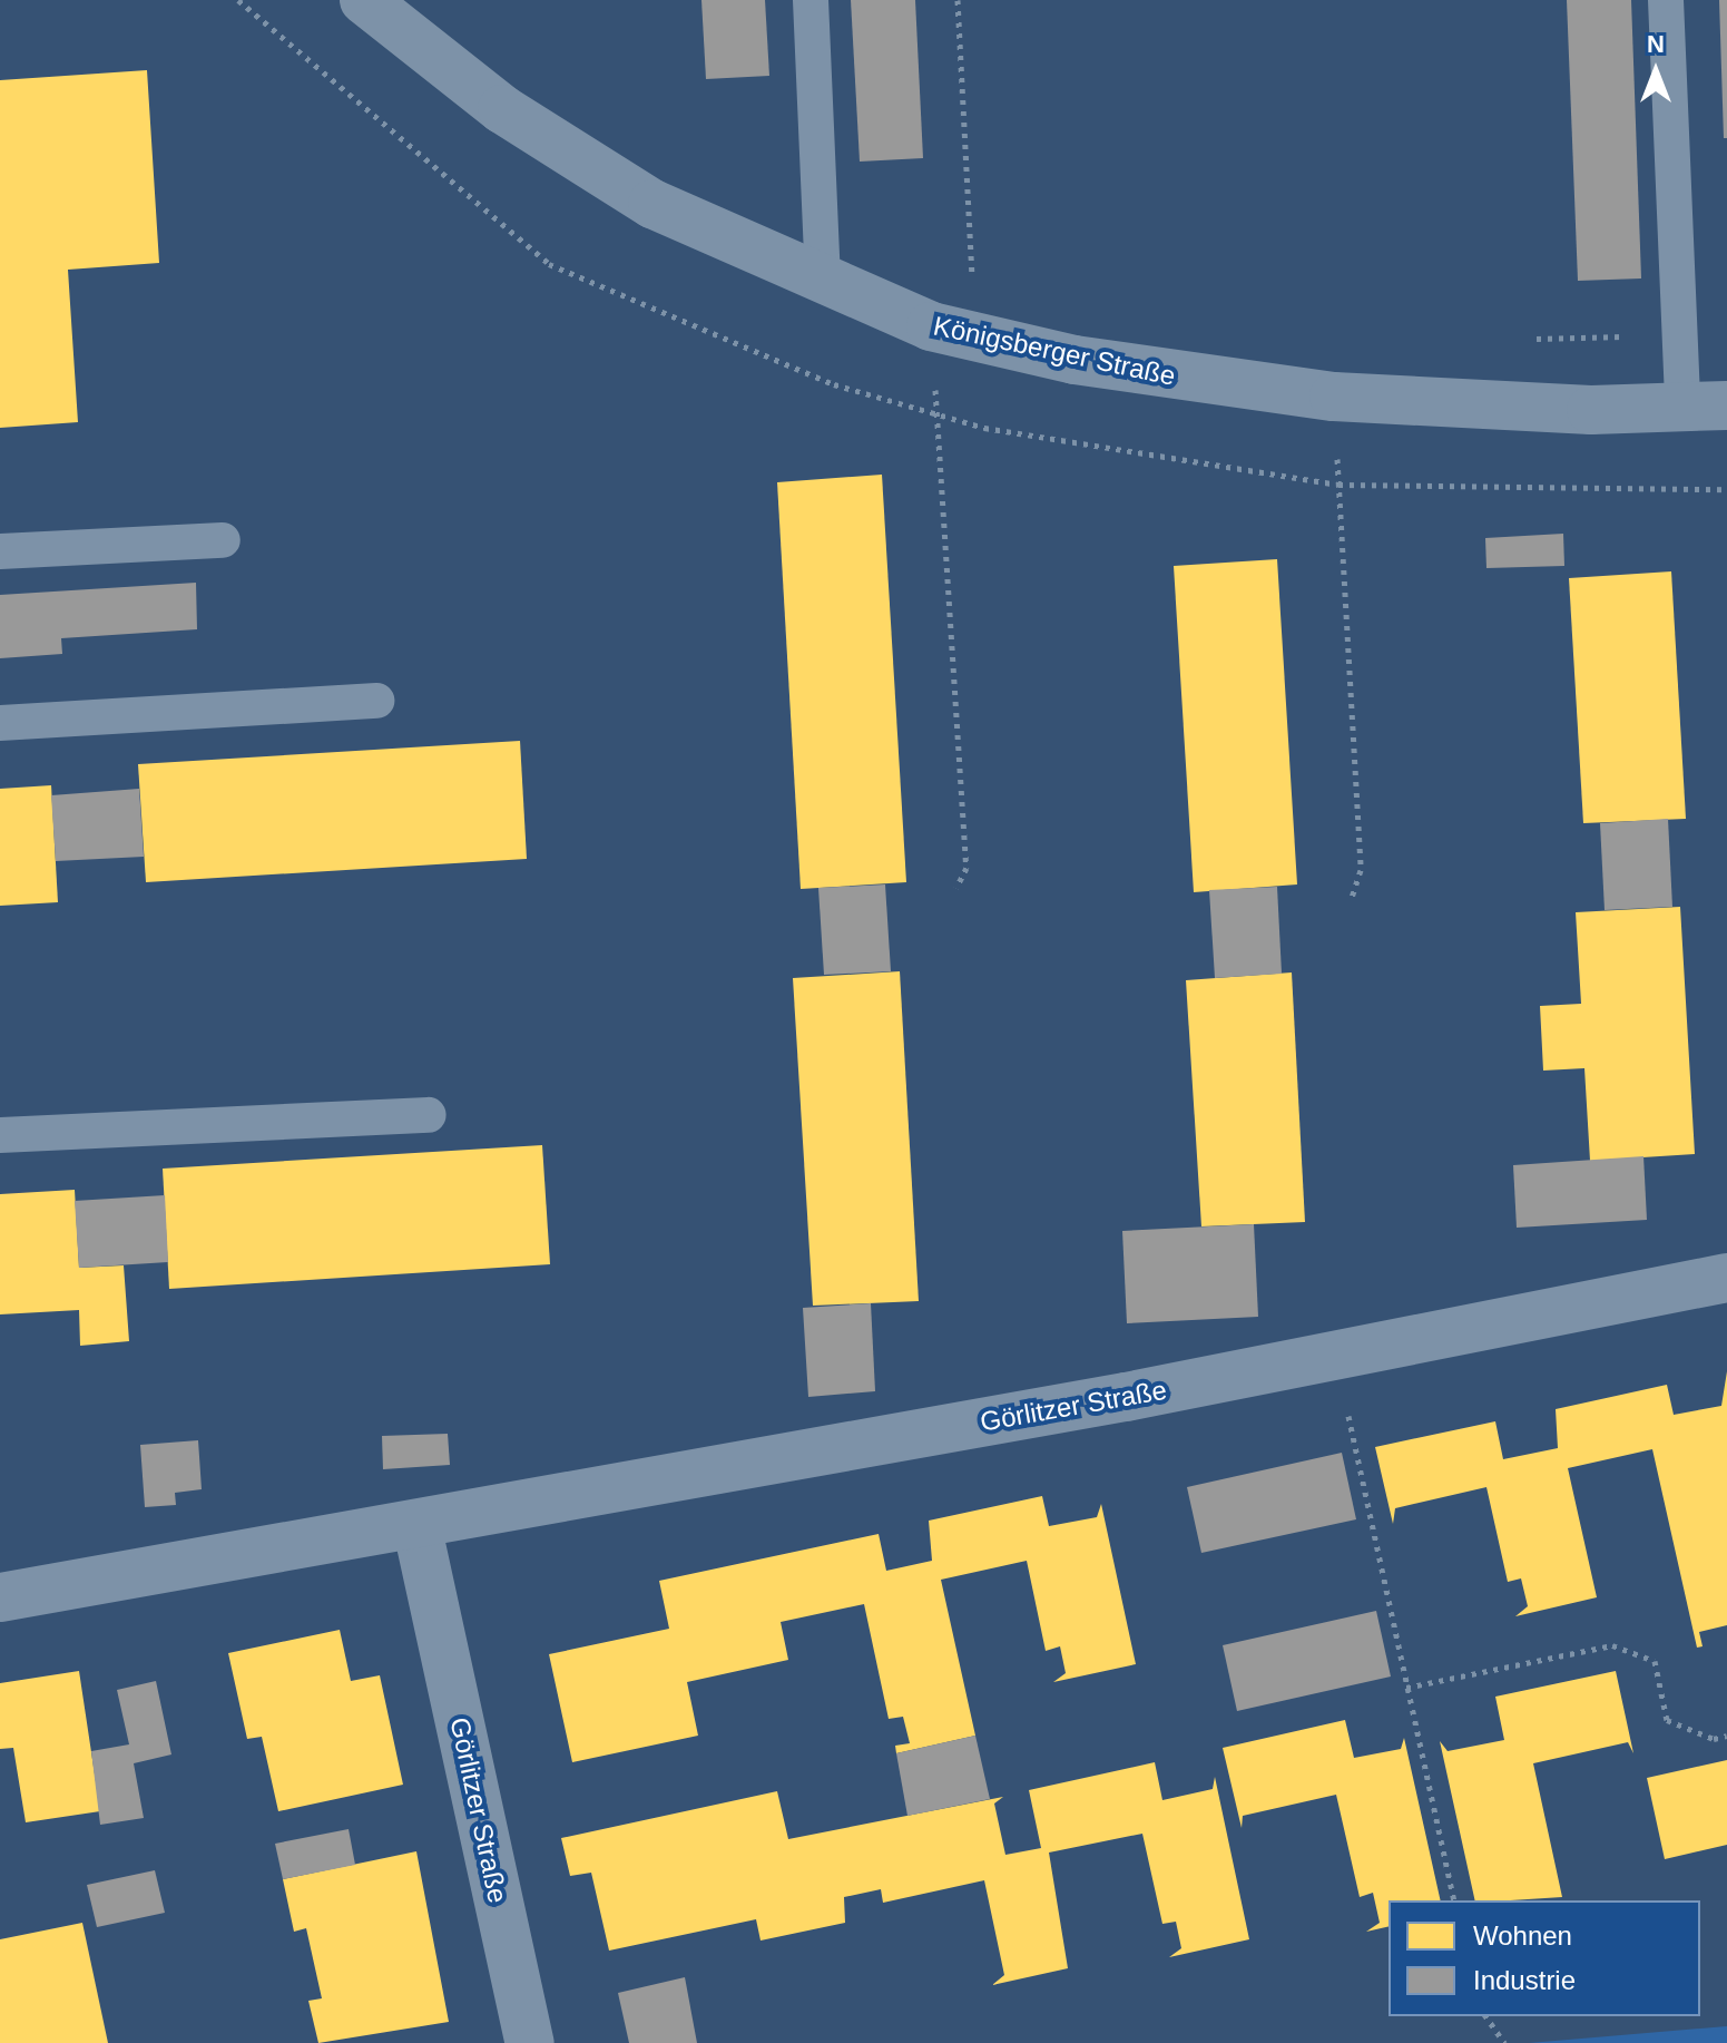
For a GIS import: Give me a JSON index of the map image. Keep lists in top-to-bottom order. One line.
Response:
{"streets":{"street":["Königsberger Straße","Görlitzer Straße"]},"legend":["Wohnen","Industrie"],"north":"top"}
